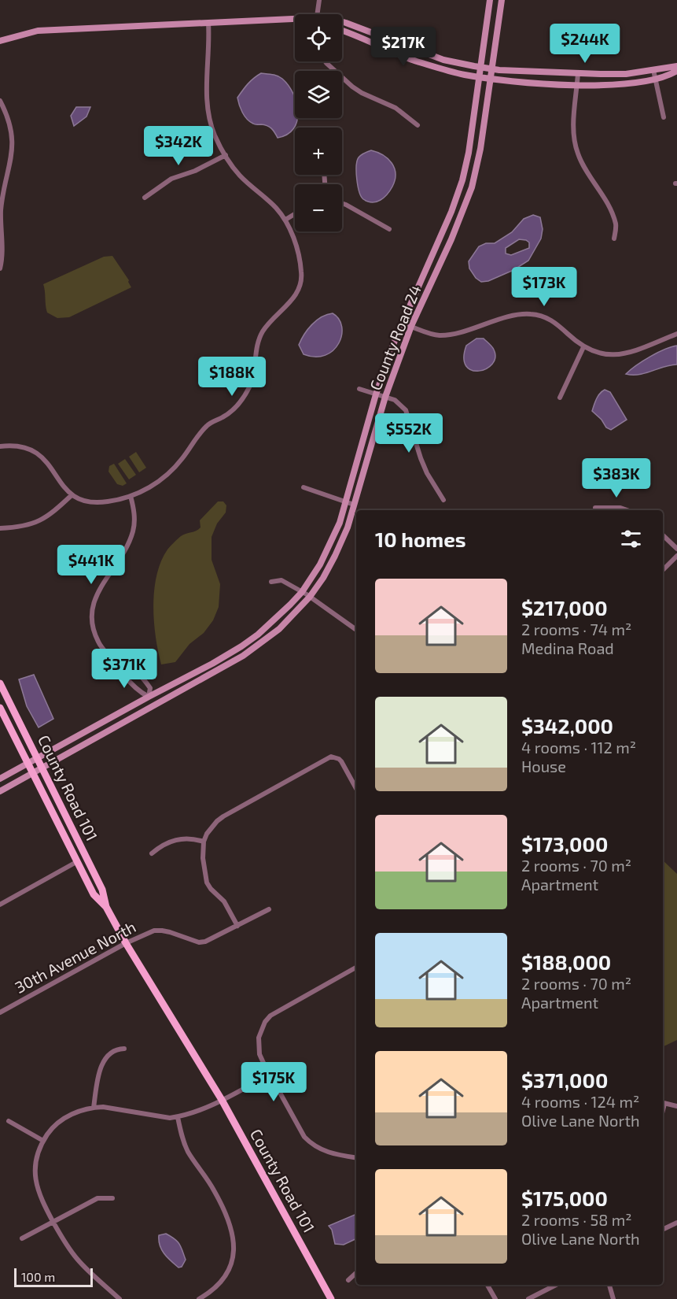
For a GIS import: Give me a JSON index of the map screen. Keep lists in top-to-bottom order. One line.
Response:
{"streets":{"main road":["County Road 101"],"street":["County Road 24","30th Avenue North"]},"crossings":[["County Road 24","County Road 101"],["County Road 101","30th Avenue North"]],"scale_bar":"100 m","page":{"map_buttons":["+","−"],"price":["$244K","$217K","$342K","$173K","$188K","$552K","$383K","$441K","$371K","$175K"],"heading":"10 homes","list":[{"name":"$217,000","note":"2 rooms · 74 m² · Medina Road"},{"name":"$342,000","note":"4 rooms · 112 m² · House"},{"name":"$173,000","note":"2 rooms · 70 m² · Apartment"},{"name":"$188,000","note":"2 rooms · 70 m² · Apartment"},{"name":"$371,000","note":"4 rooms · 124 m² · Olive Lane North"},{"name":"$175,000","note":"2 rooms · 58 m² · Olive Lane North"}],"scale":"100 m"}}
